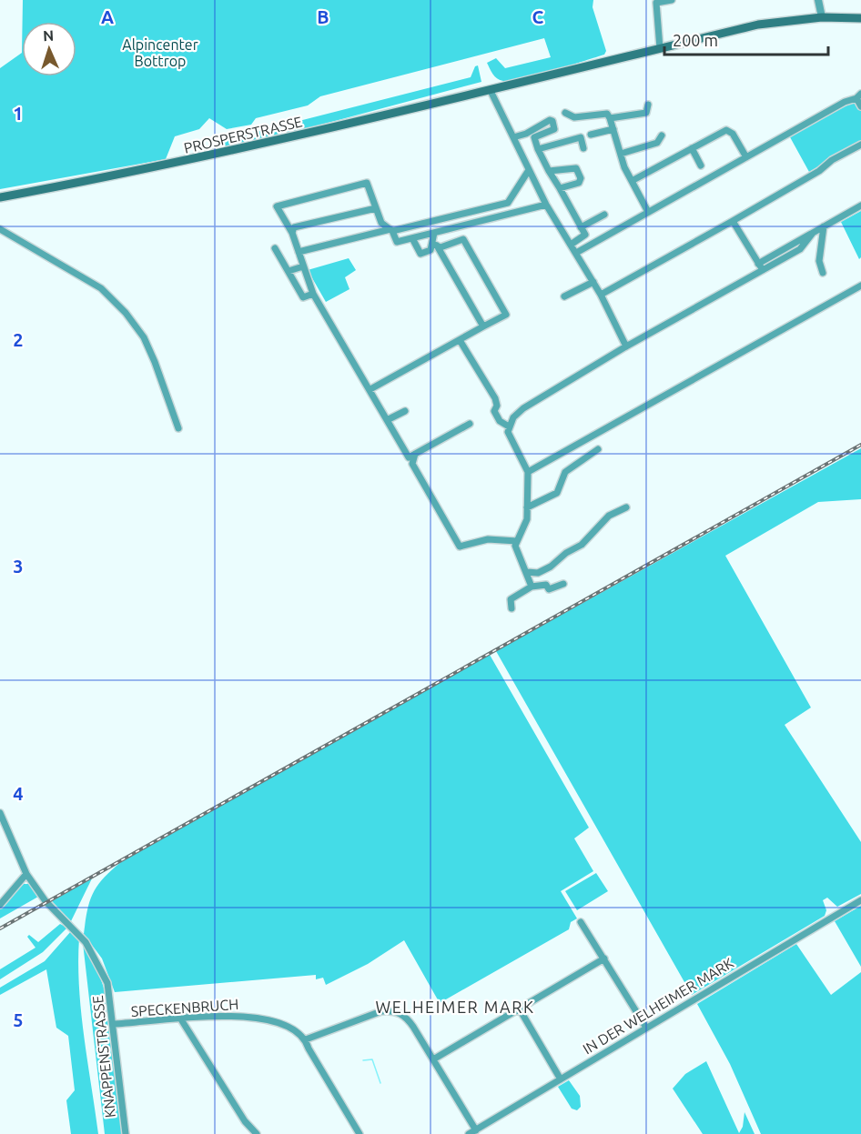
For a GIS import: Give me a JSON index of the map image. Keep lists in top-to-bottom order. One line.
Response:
{"streets":{"main road":["PROSPERSTRASSE"],"street":["IN DER WELHEIMER MARK","SPECKENBRUCH","KNAPPENSTRASSE"]},"crossings":[["SPECKENBRUCH","KNAPPENSTRASSE"]],"districts":["WELHEIMER MARK"],"parks":["Alpincenter Bottrop"],"scale_bar":"200 m","north":"top","grid":{"columns":["A","B","C"],"rows":["1","2","3","4","5"]}}
